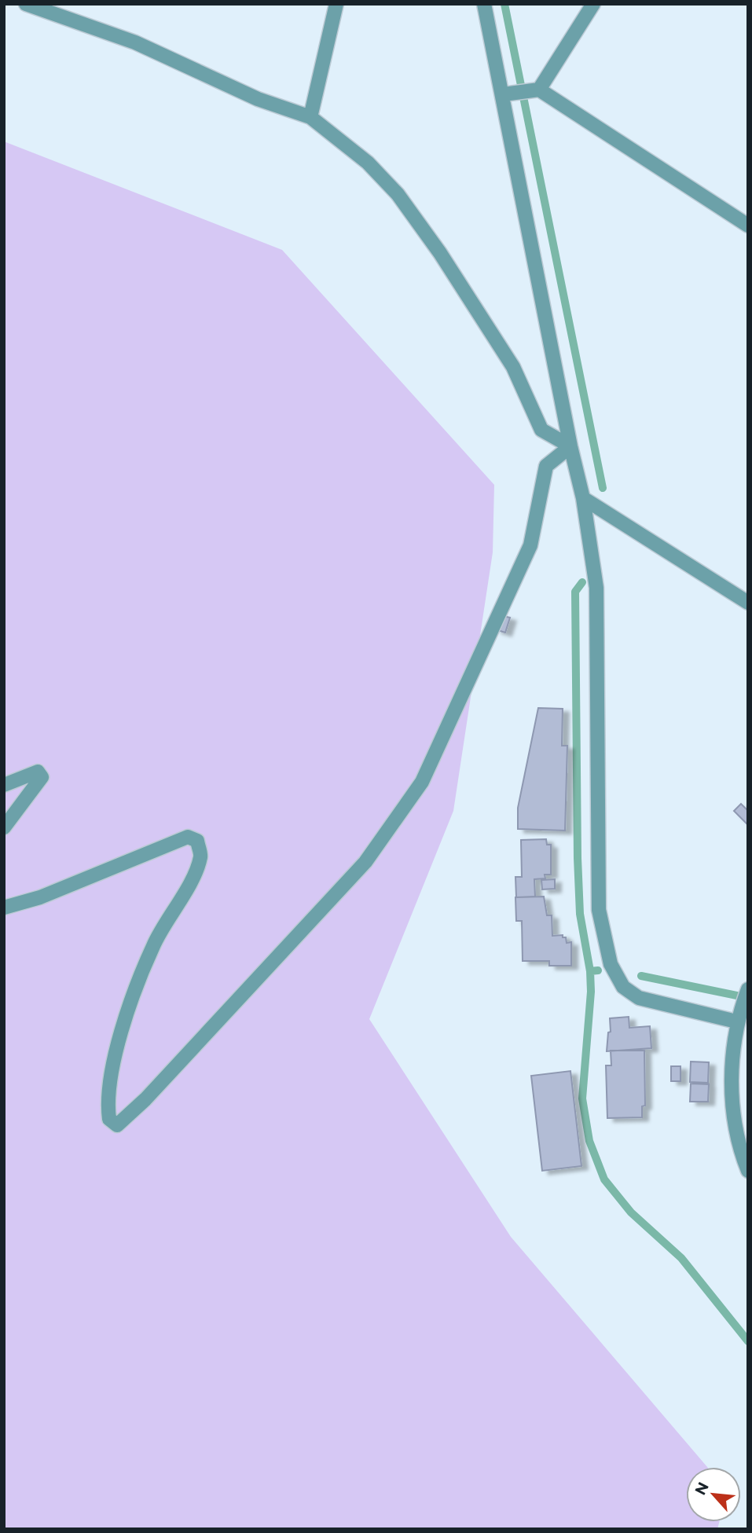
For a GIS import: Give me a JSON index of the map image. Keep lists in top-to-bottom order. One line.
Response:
{"north":"top left"}
